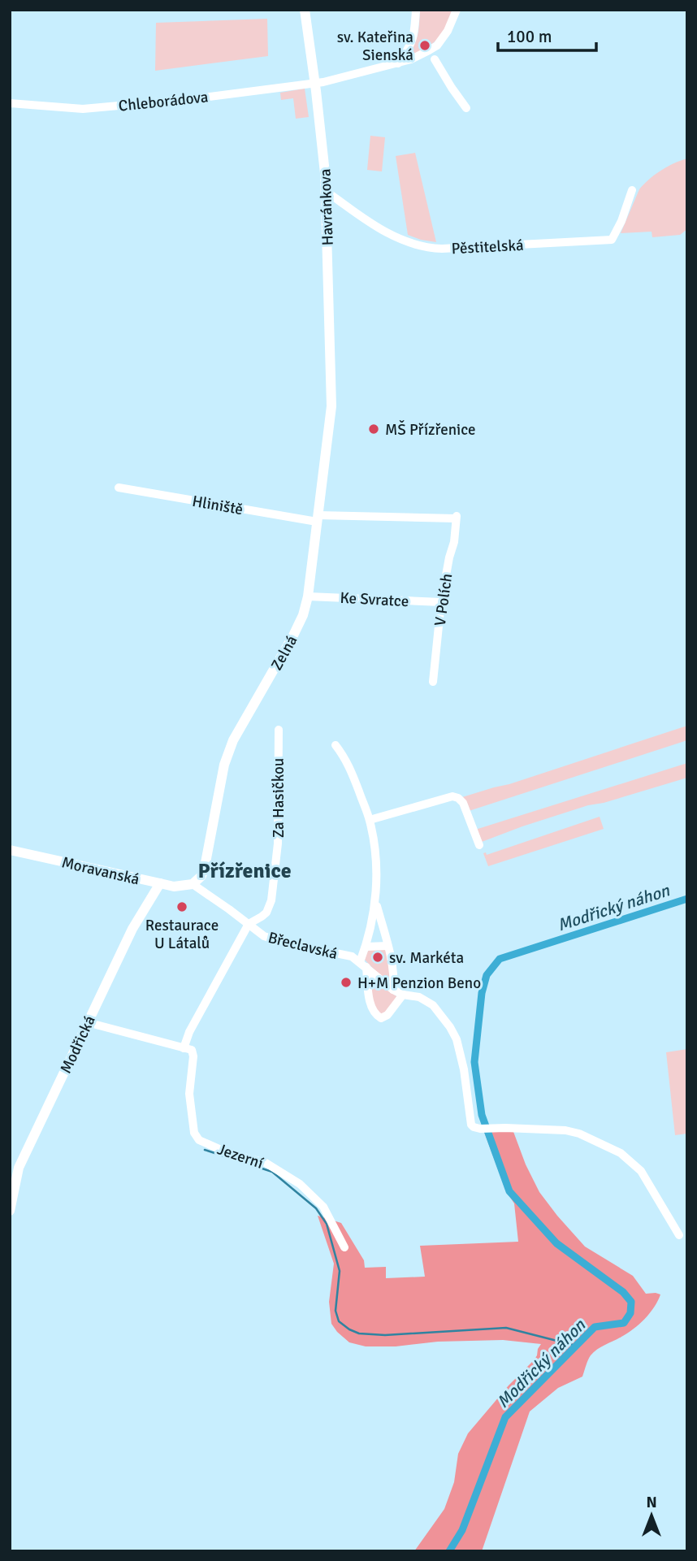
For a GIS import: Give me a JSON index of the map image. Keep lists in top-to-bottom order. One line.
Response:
{"streets":{"street":["Chleborádova","Havránkova","Pěstitelská","Hliniště","Ke Svratce","V Polích","Zelná","Za Hasičkou","Moravanská","Břeclavská","Modřická","Jezerní"]},"crossings":[["Chleborádova","Havránkova"],["Havránkova","Pěstitelská"],["Havránkova","Zelná"],["Hliniště","V Polích"],["Hliniště","Zelná"],["Ke Svratce","V Polích"],["Ke Svratce","Zelná"],["V Polích","Zelná"],["Zelná","Moravanská"],["Zelná","Břeclavská"],["Za Hasičkou","Břeclavská"],["Moravanská","Břeclavská"],["Moravanská","Modřická"]],"districts":["Přízřenice"],"water":["Modřický náhon"],"places":["sv. Kateřina Sienská","MŠ Přízřenice","Restaurace U Látalů","sv. Markéta","H+M Penzion Beno"],"scale_bar":"100 m","north":"top"}
